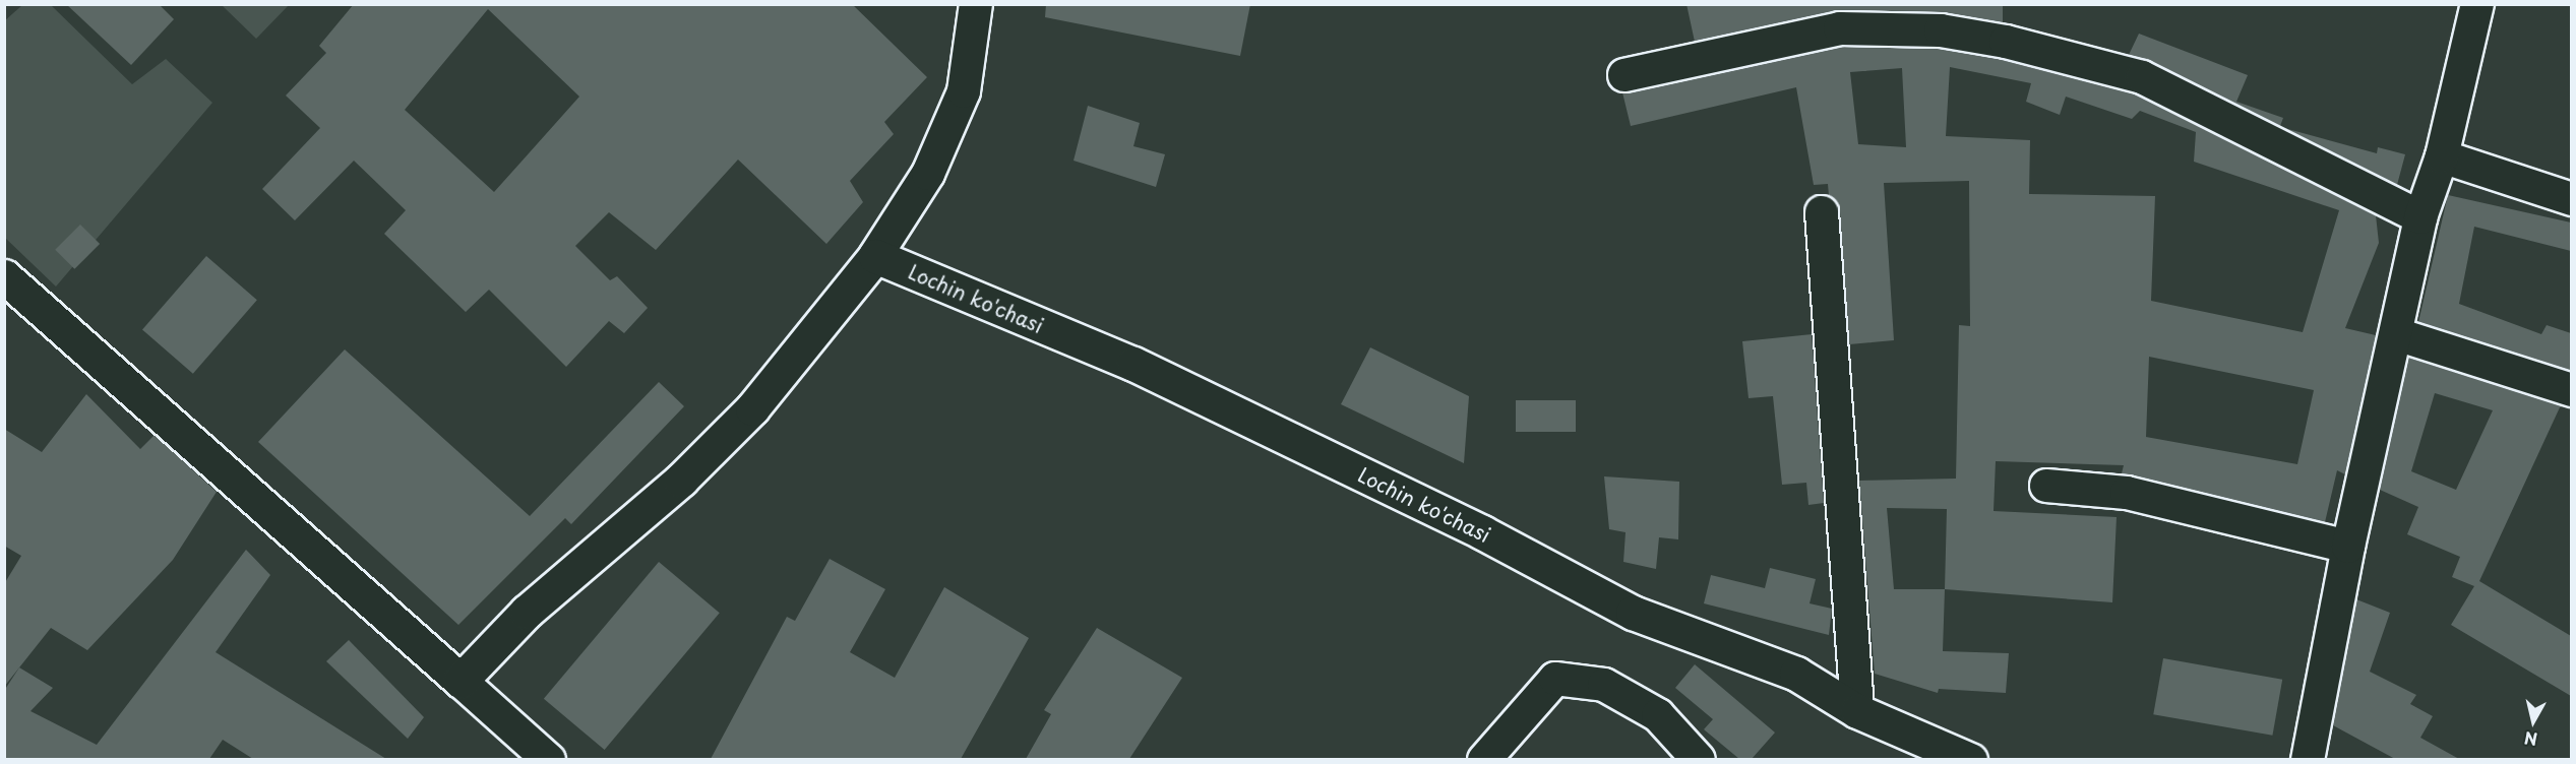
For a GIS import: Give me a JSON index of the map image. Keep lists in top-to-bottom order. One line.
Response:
{"streets":{"street":["Lochin ko'chasi"]},"north":"bottom"}
